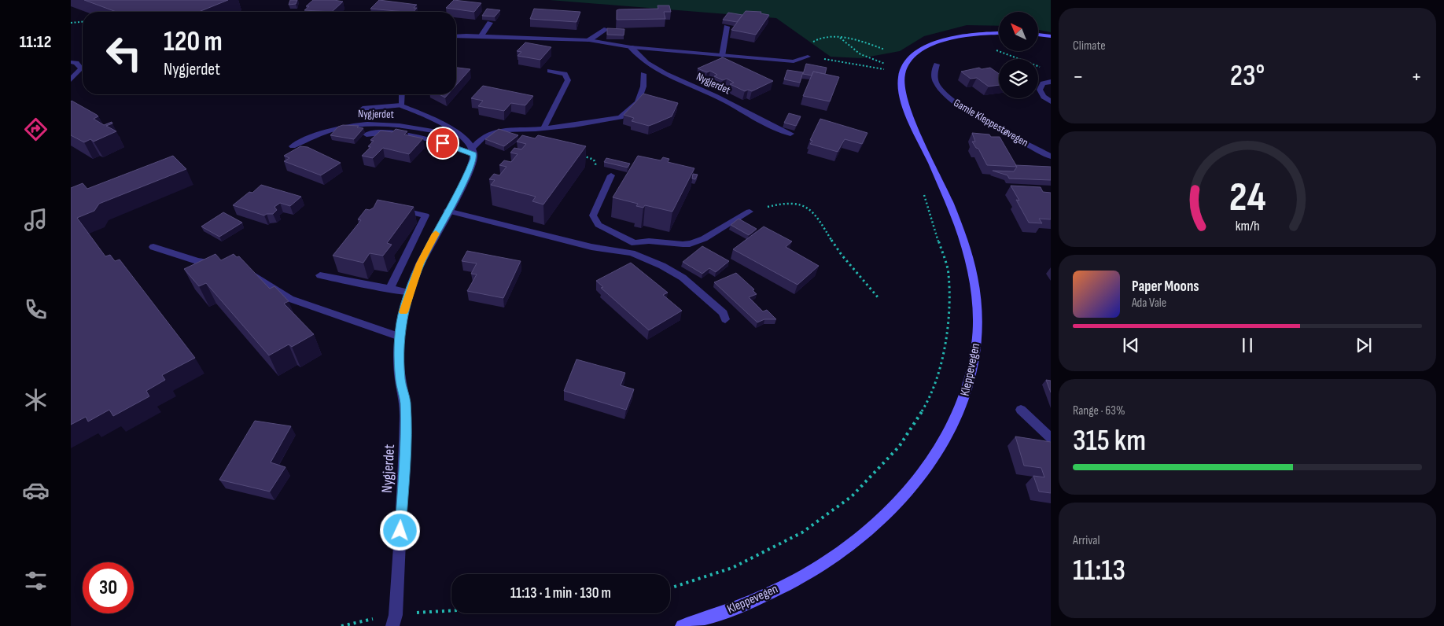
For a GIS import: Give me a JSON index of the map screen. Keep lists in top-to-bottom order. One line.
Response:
{"streets":{"main road":["Kleppevegen"],"street":["Nygjerdet","Gamle Kleppestøvegen"]},"north":"top left","page":{"tabs":"11:12","tile":["Climate",["Range · 63%","315 km"],["Arrival","11:13"]],"turn":["120 m","Nygjerdet"],"heat":["−","23°","+"],"song":["Paper Moons","Ada Vale"],"limit":"30","trip":"11:13 · 1 min · 130 m","gauge":["24","km/h"]}}
